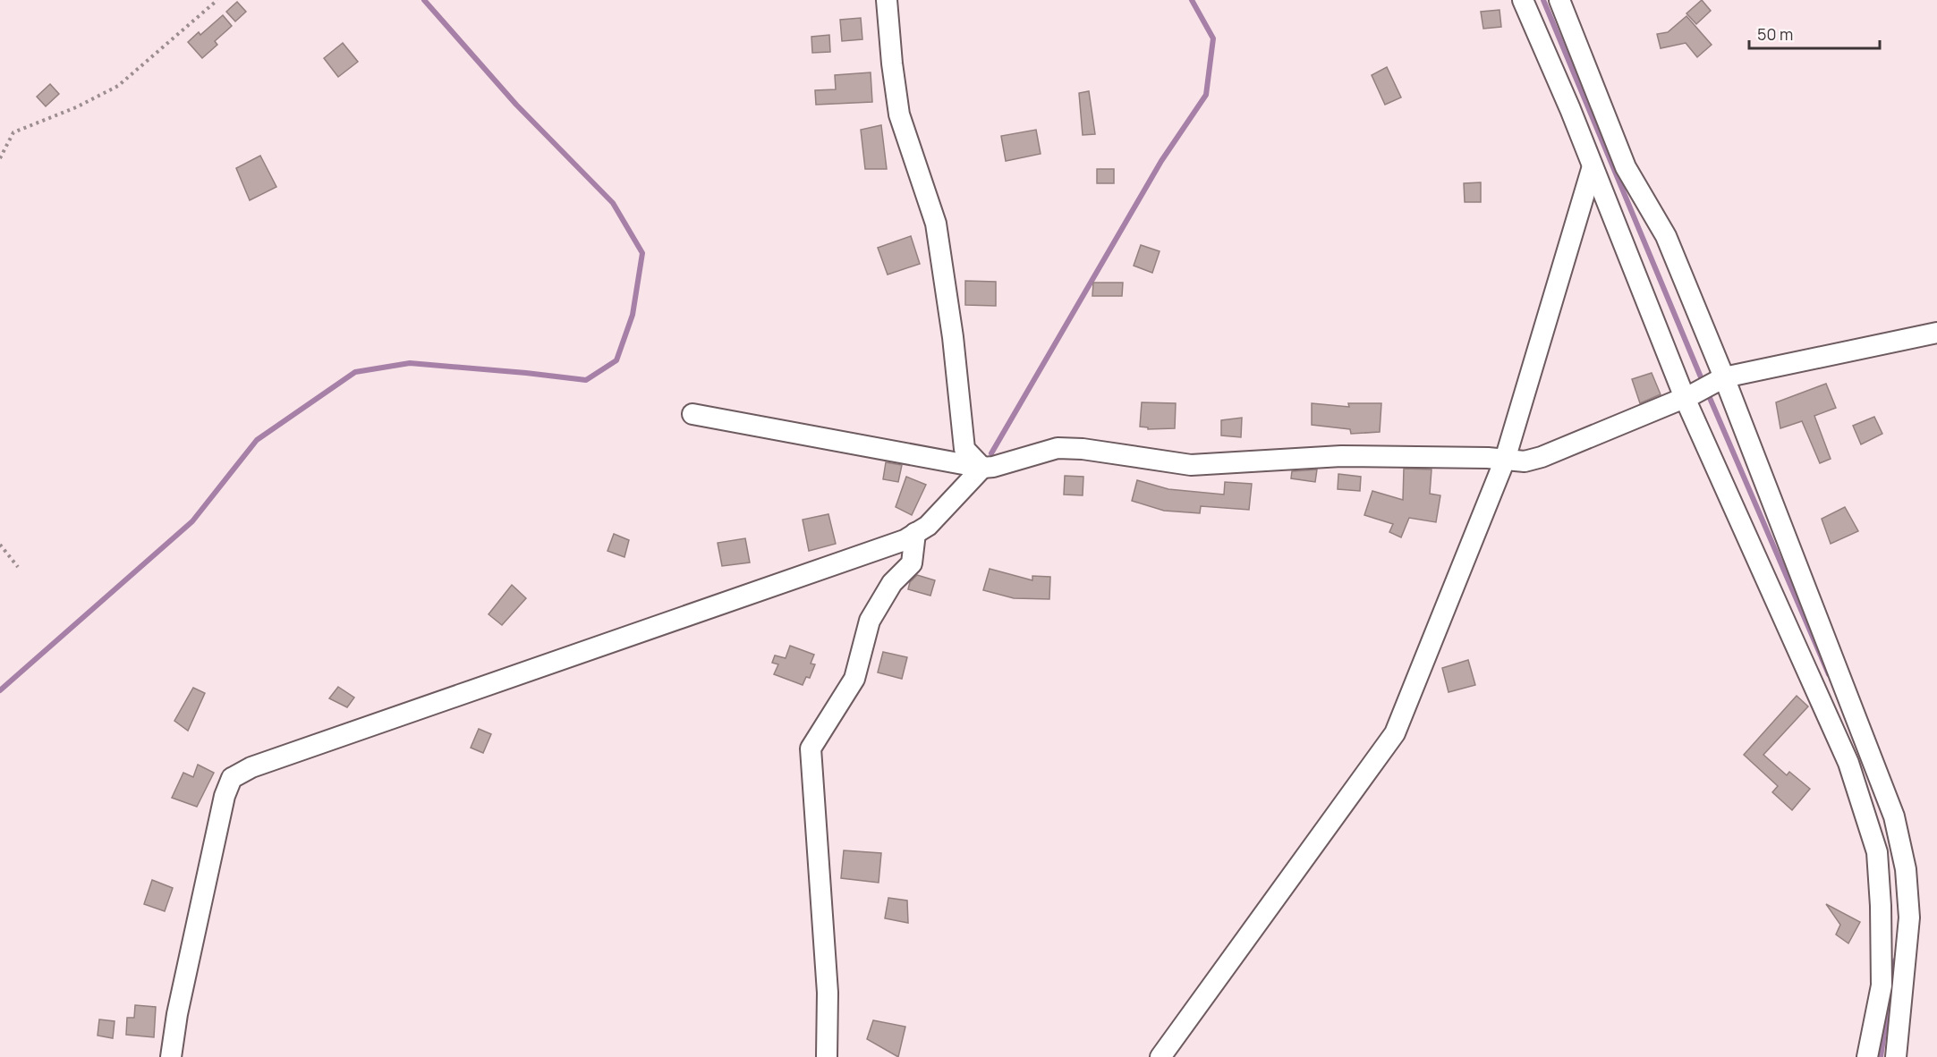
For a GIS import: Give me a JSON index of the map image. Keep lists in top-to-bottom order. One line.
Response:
{"scale_bar":"50 m"}
